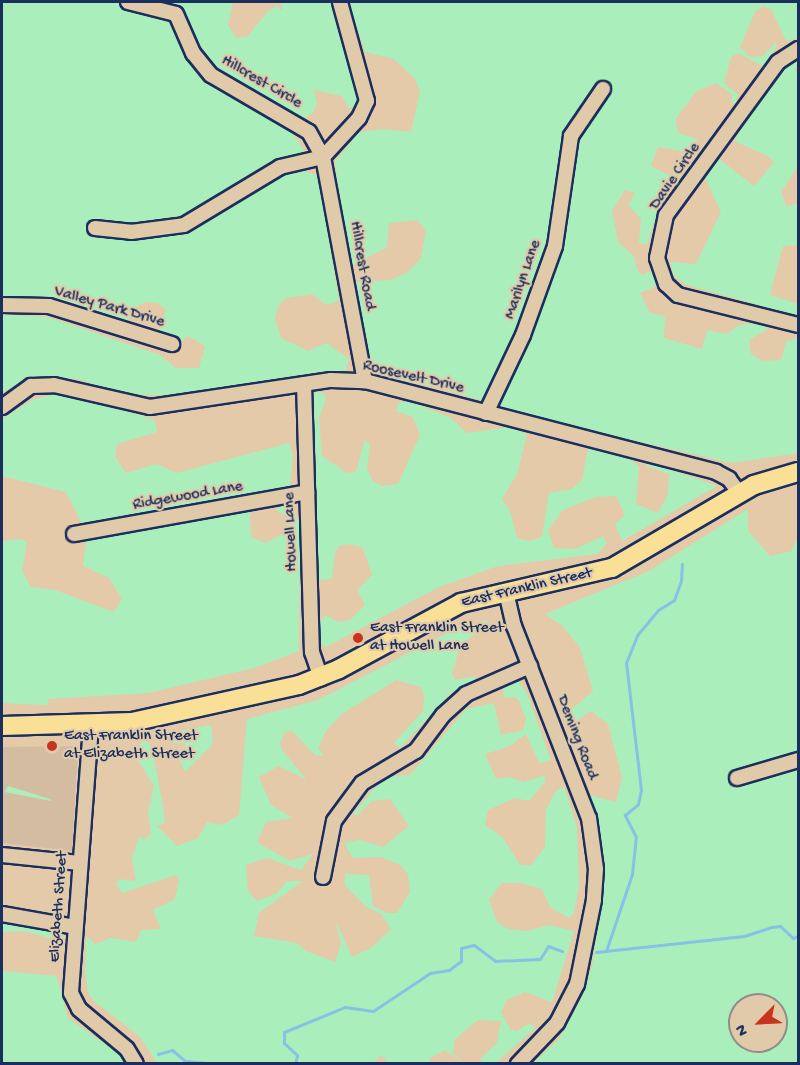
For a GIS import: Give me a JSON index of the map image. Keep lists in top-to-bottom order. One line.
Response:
{"streets":{"main road":["East Franklin Street"],"street":["Hillcrest Circle","Davie Circle","Hillcrest Road","Marilyn Lane","Valley Park Drive","Roosevelt Drive","Ridgewood Lane","Howell Lane","Deming Road","Elizabeth Street"]},"crossings":[["Hillcrest Circle","Hillcrest Road"],["Hillcrest Road","Roosevelt Drive"],["Marilyn Lane","Roosevelt Drive"],["Roosevelt Drive","Howell Lane"],["Roosevelt Drive","East Franklin Street"],["Ridgewood Lane","Howell Lane"],["Howell Lane","East Franklin Street"],["East Franklin Street","Deming Road"],["East Franklin Street","Elizabeth Street"]],"places":["East Franklin Street at Howell Lane","East Franklin Street at Elizabeth Street"],"north":"bottom left"}
